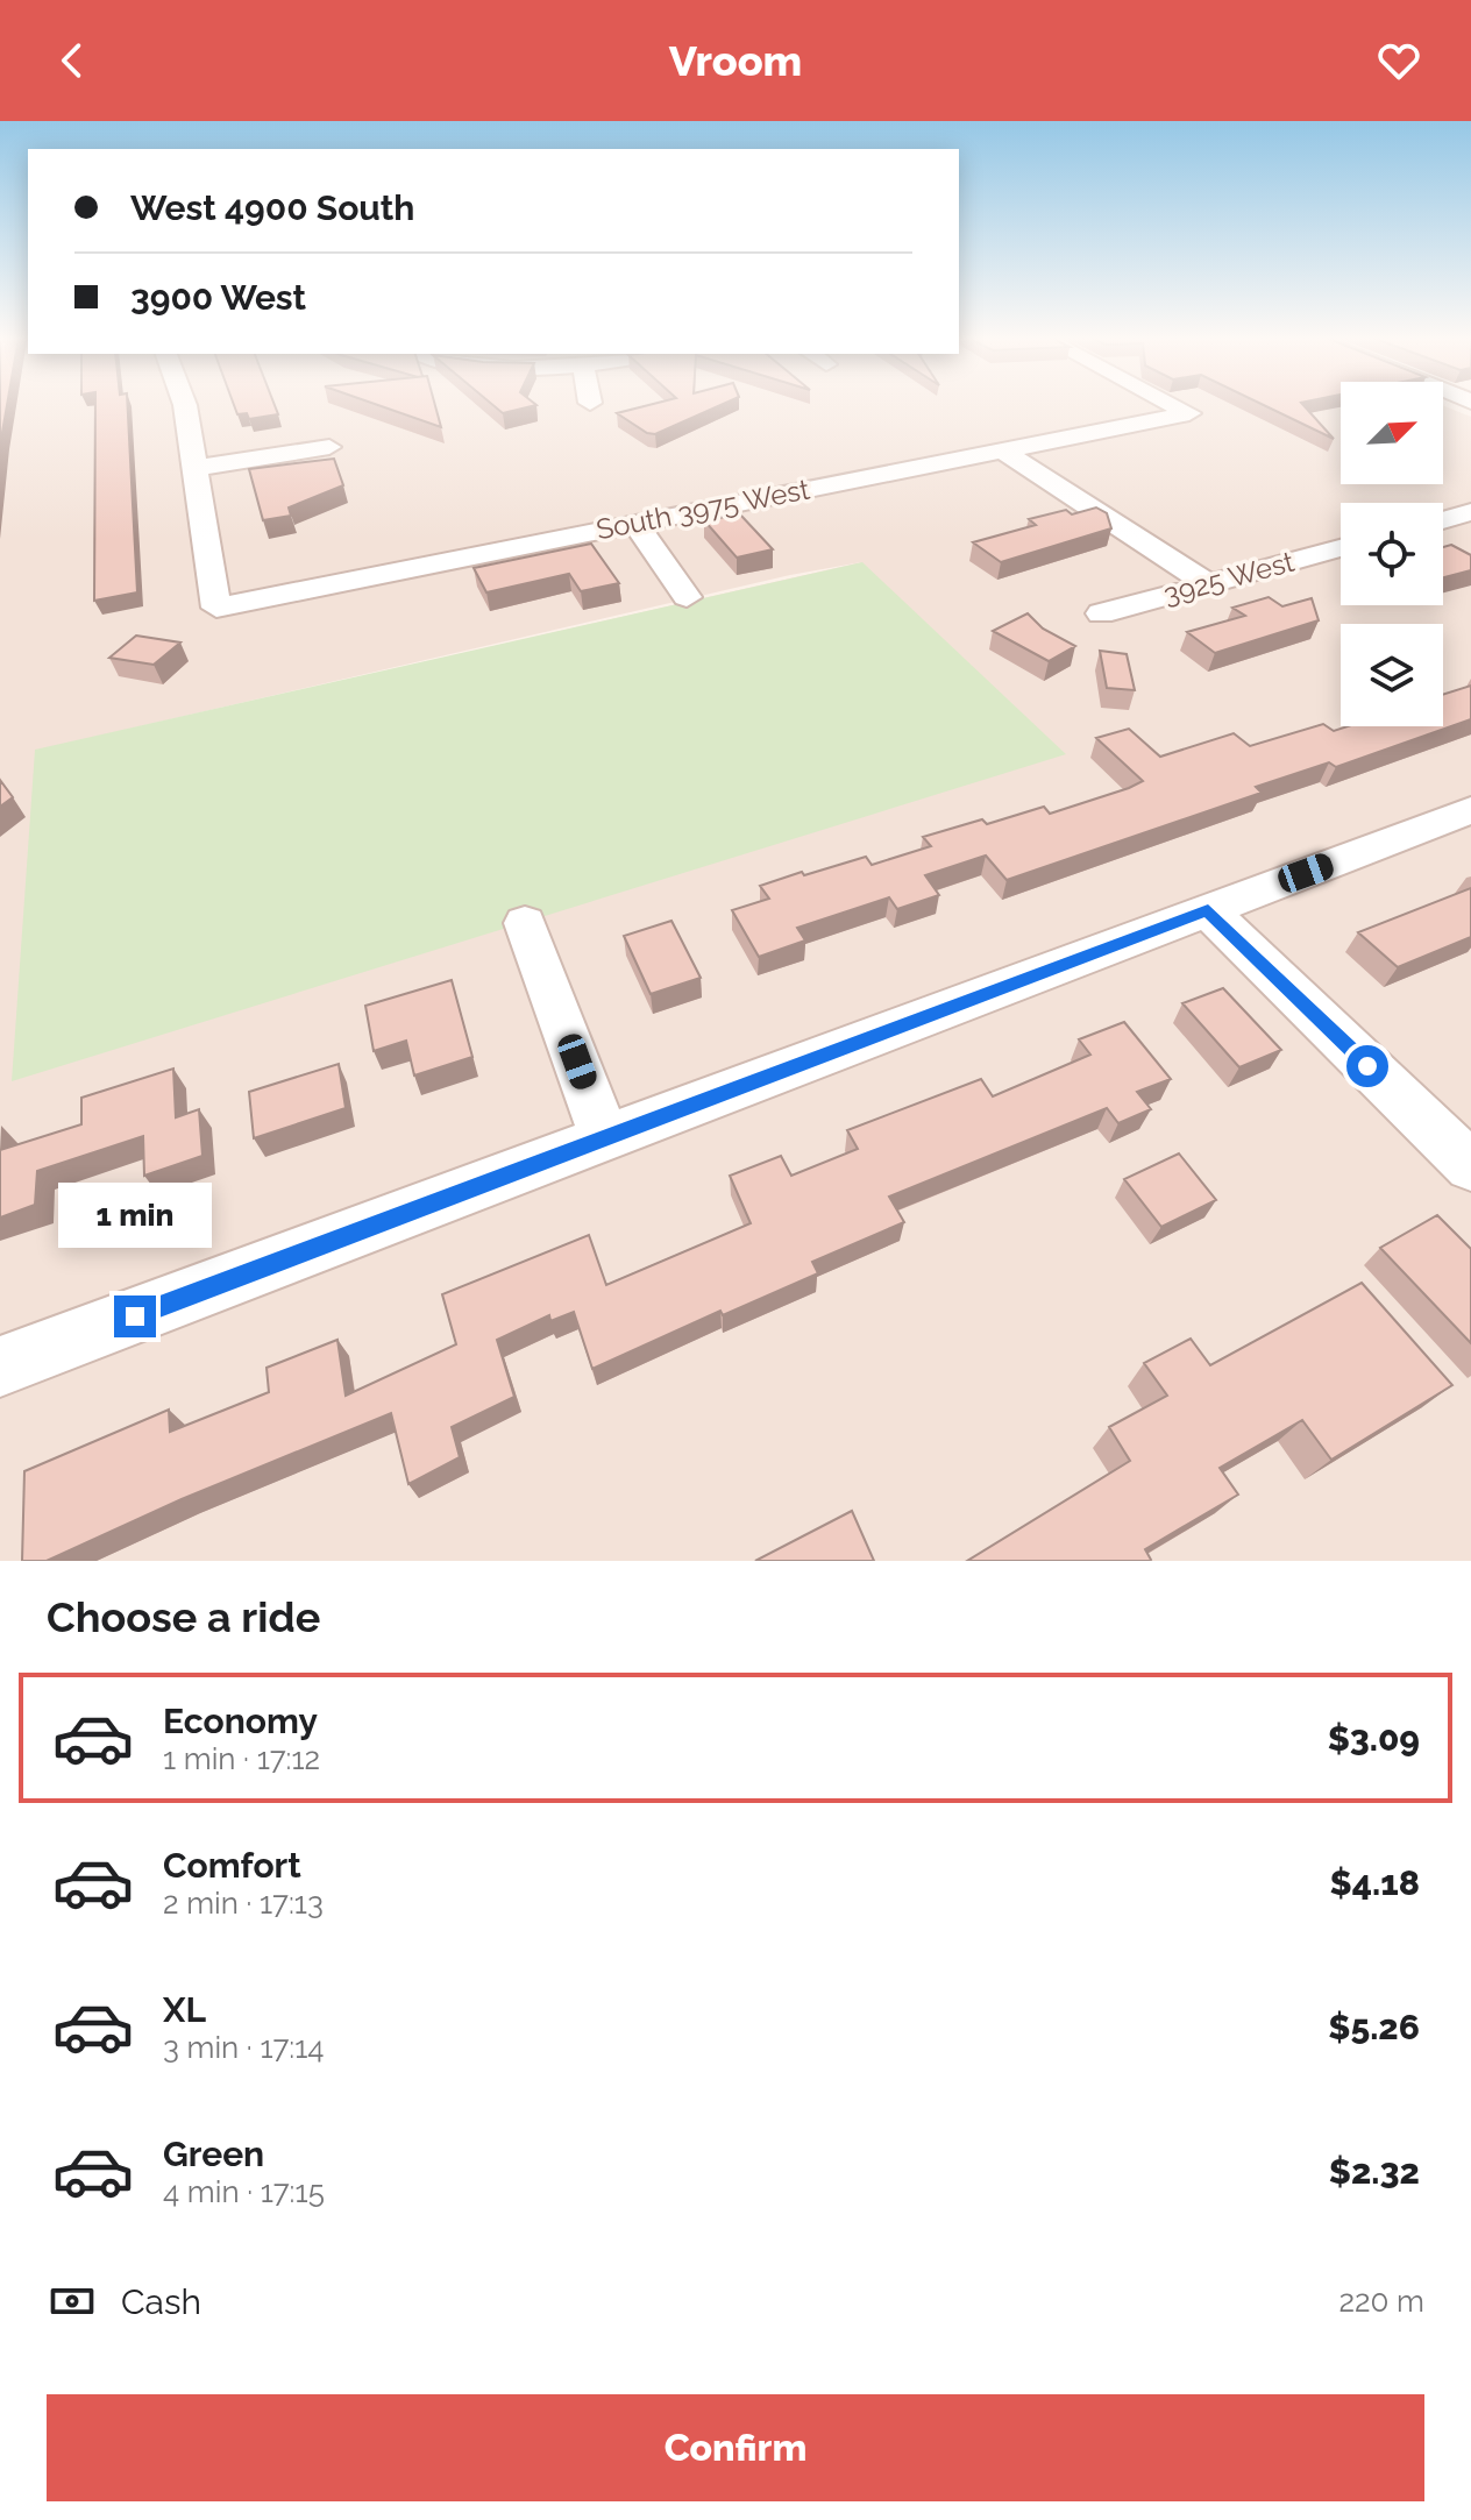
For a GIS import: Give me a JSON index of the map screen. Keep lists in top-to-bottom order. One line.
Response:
{"streets":{"street":["South 3975 West","3925 West"]},"north":"top right","page":{"header":"Vroom","banner":["West 4900 South","3900 West"],"bubble":"1 min","heading":"Choose a ride","list":[{"name":"Economy","note":"1 min · 17:12","value":"$3.09"},{"name":"Comfort","note":"2 min · 17:13","value":"$4.18"},{"name":"XL","note":"3 min · 17:14","value":"$5.26"},{"name":"Green","note":"4 min · 17:15","value":"$2.32"}],"pay":["Cash","220 m"],"buttons":"Confirm"}}
